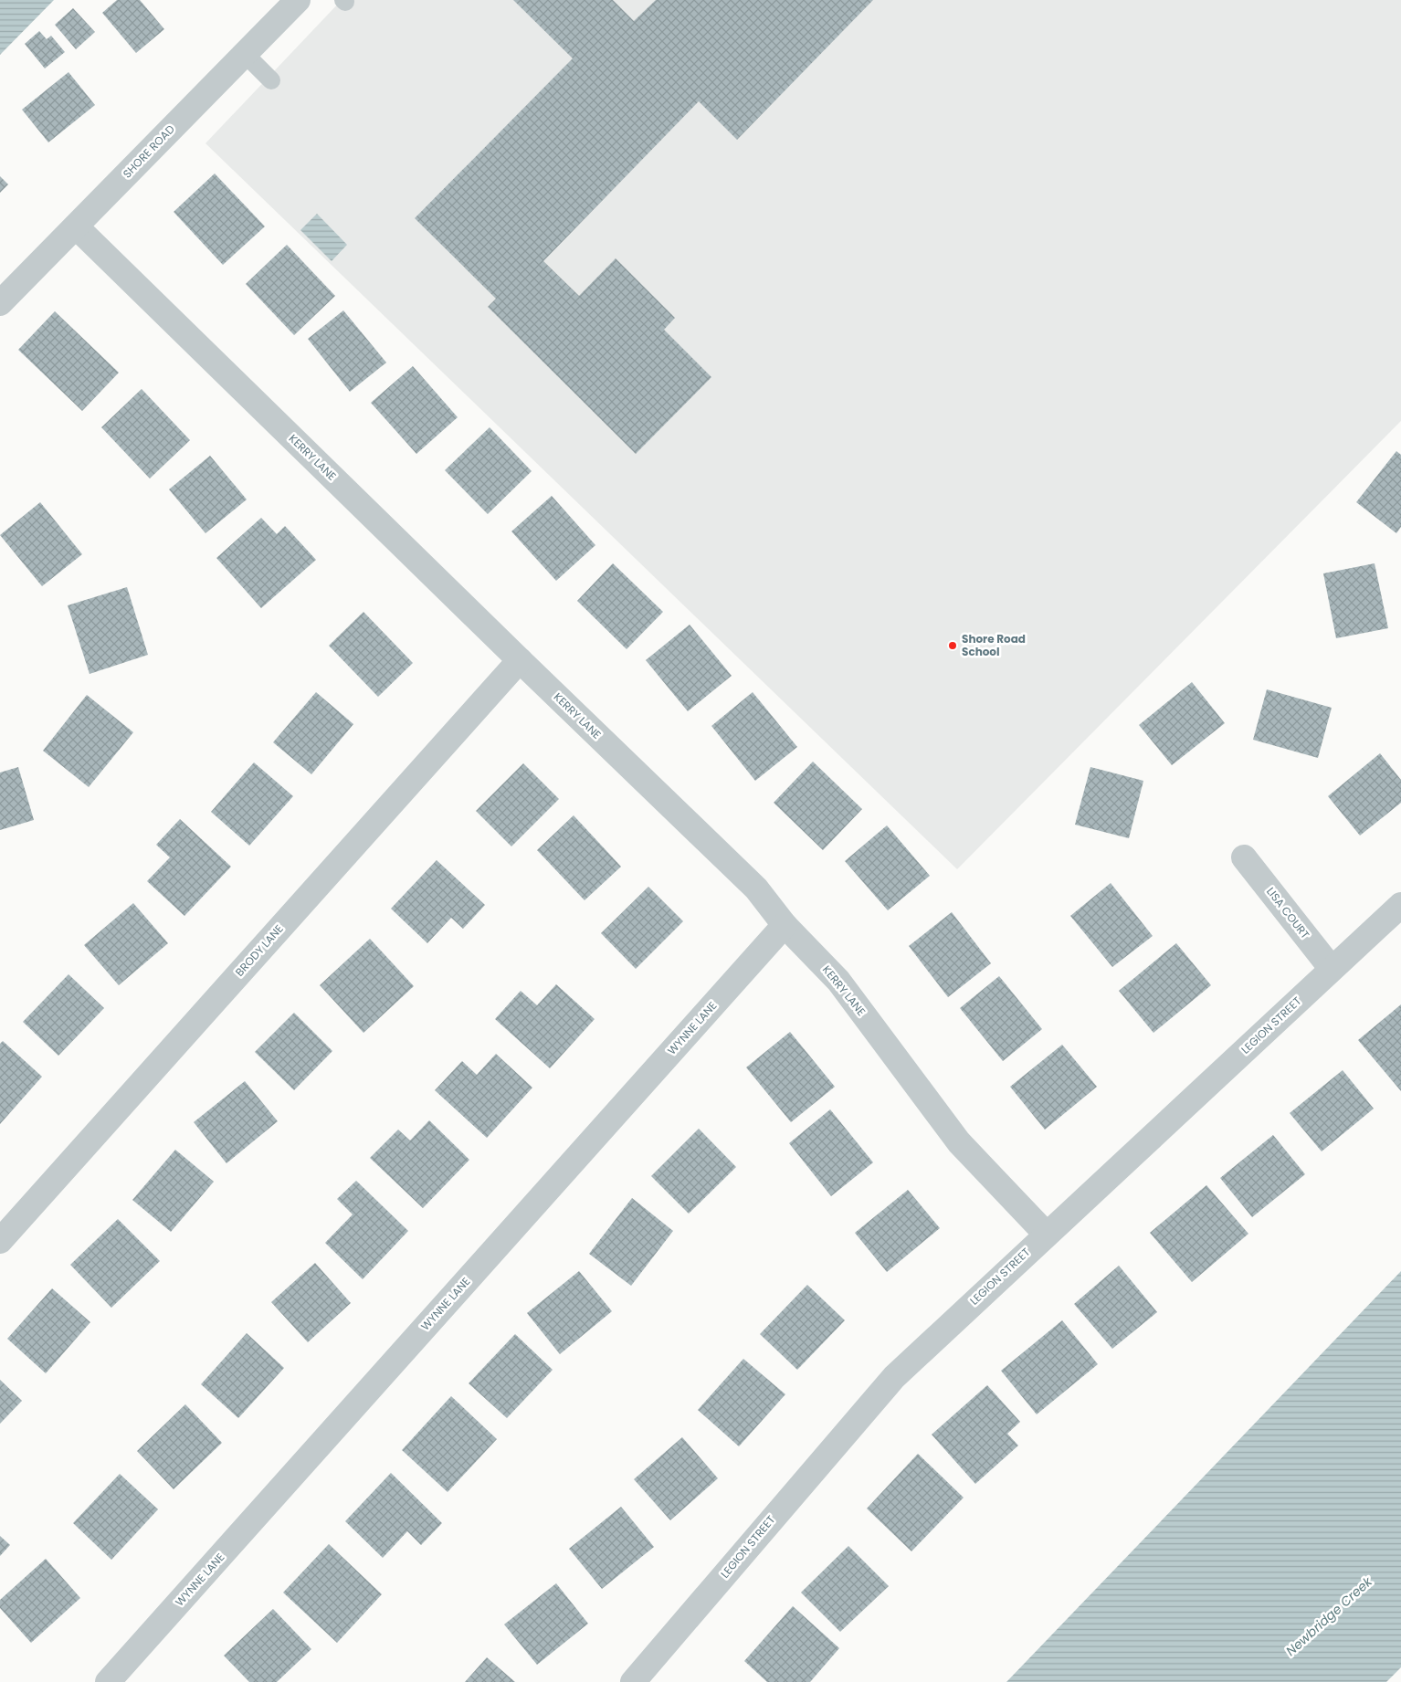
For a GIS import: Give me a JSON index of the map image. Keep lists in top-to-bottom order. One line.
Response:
{"streets":{"street":["SHORE ROAD","KERRY LANE","LISA COURT","BRODY LANE","LEGION STREET","WYNNE LANE"]},"crossings":[["SHORE ROAD","KERRY LANE"],["KERRY LANE","BRODY LANE"],["KERRY LANE","LEGION STREET"],["KERRY LANE","WYNNE LANE"],["LISA COURT","LEGION STREET"]],"water":["Newbridge Creek"],"places":["Shore Road School"]}
